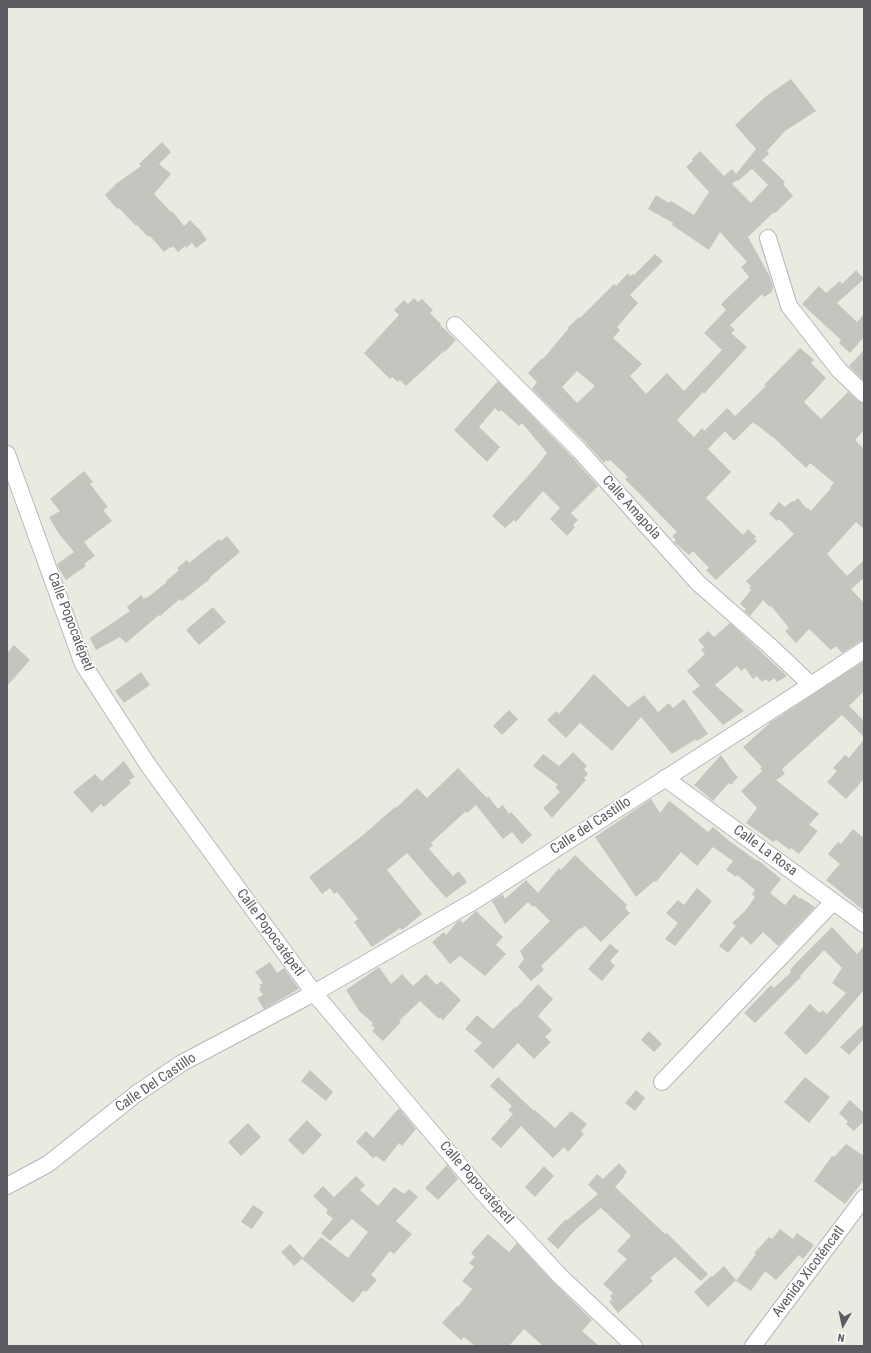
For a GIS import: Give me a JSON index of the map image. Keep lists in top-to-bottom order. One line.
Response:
{"streets":{"street":["Calle Amapola","Calle Popocatépetl","Calle del Castillo","Calle La Rosa","Calle Del Castillo","Avenida Xicoténcatl"]},"crossings":[["Calle Amapola","Calle del Castillo"],["Calle Popocatépetl","Calle del Castillo"],["Calle Popocatépetl","Calle Del Castillo"],["Calle del Castillo","Calle La Rosa"],["Calle del Castillo","Calle Del Castillo"]],"north":"bottom"}
